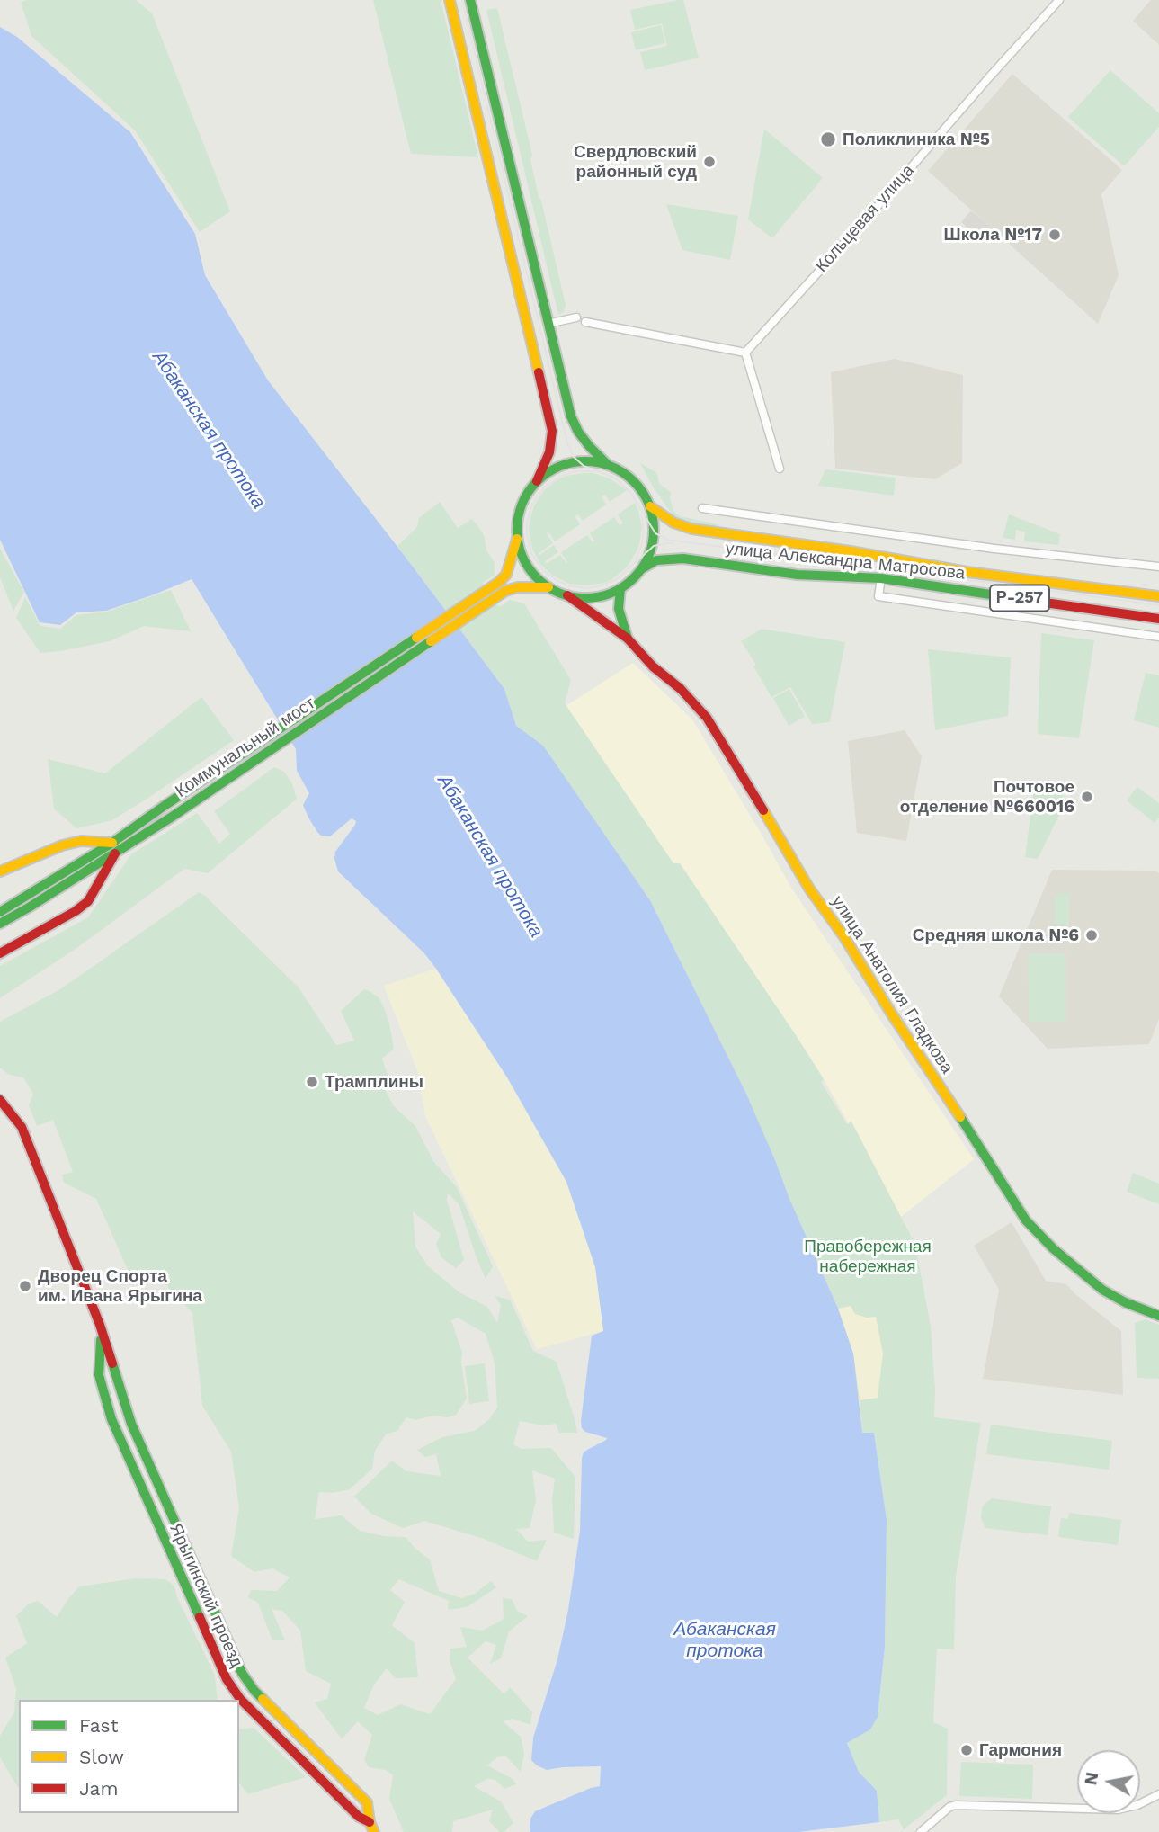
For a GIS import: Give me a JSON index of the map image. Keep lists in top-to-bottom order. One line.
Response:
{"streets":{"main road":["улица Александра Матросова","Р-257","Коммунальный мост","улица Анатолия Гладкова","Ярыгинский проезд"],"street":["Кольцевая улица"]},"crossings":[["улица Александра Матросова","Р-257"],["улица Александра Матросова","Коммунальный мост"],["Р-257","Коммунальный мост"]],"water":["Абаканская протока"],"parks":["Правобережная набережная"],"places":["Поликлиника №5","Свердловский районный суд","Школа №17","Почтовое отделение №660016","Средняя школа №6","Трамплины","Дворец Спорта им. Ивана Ярыгина","Гармония"],"legend":["Fast","Slow","Jam"],"north":"left"}
